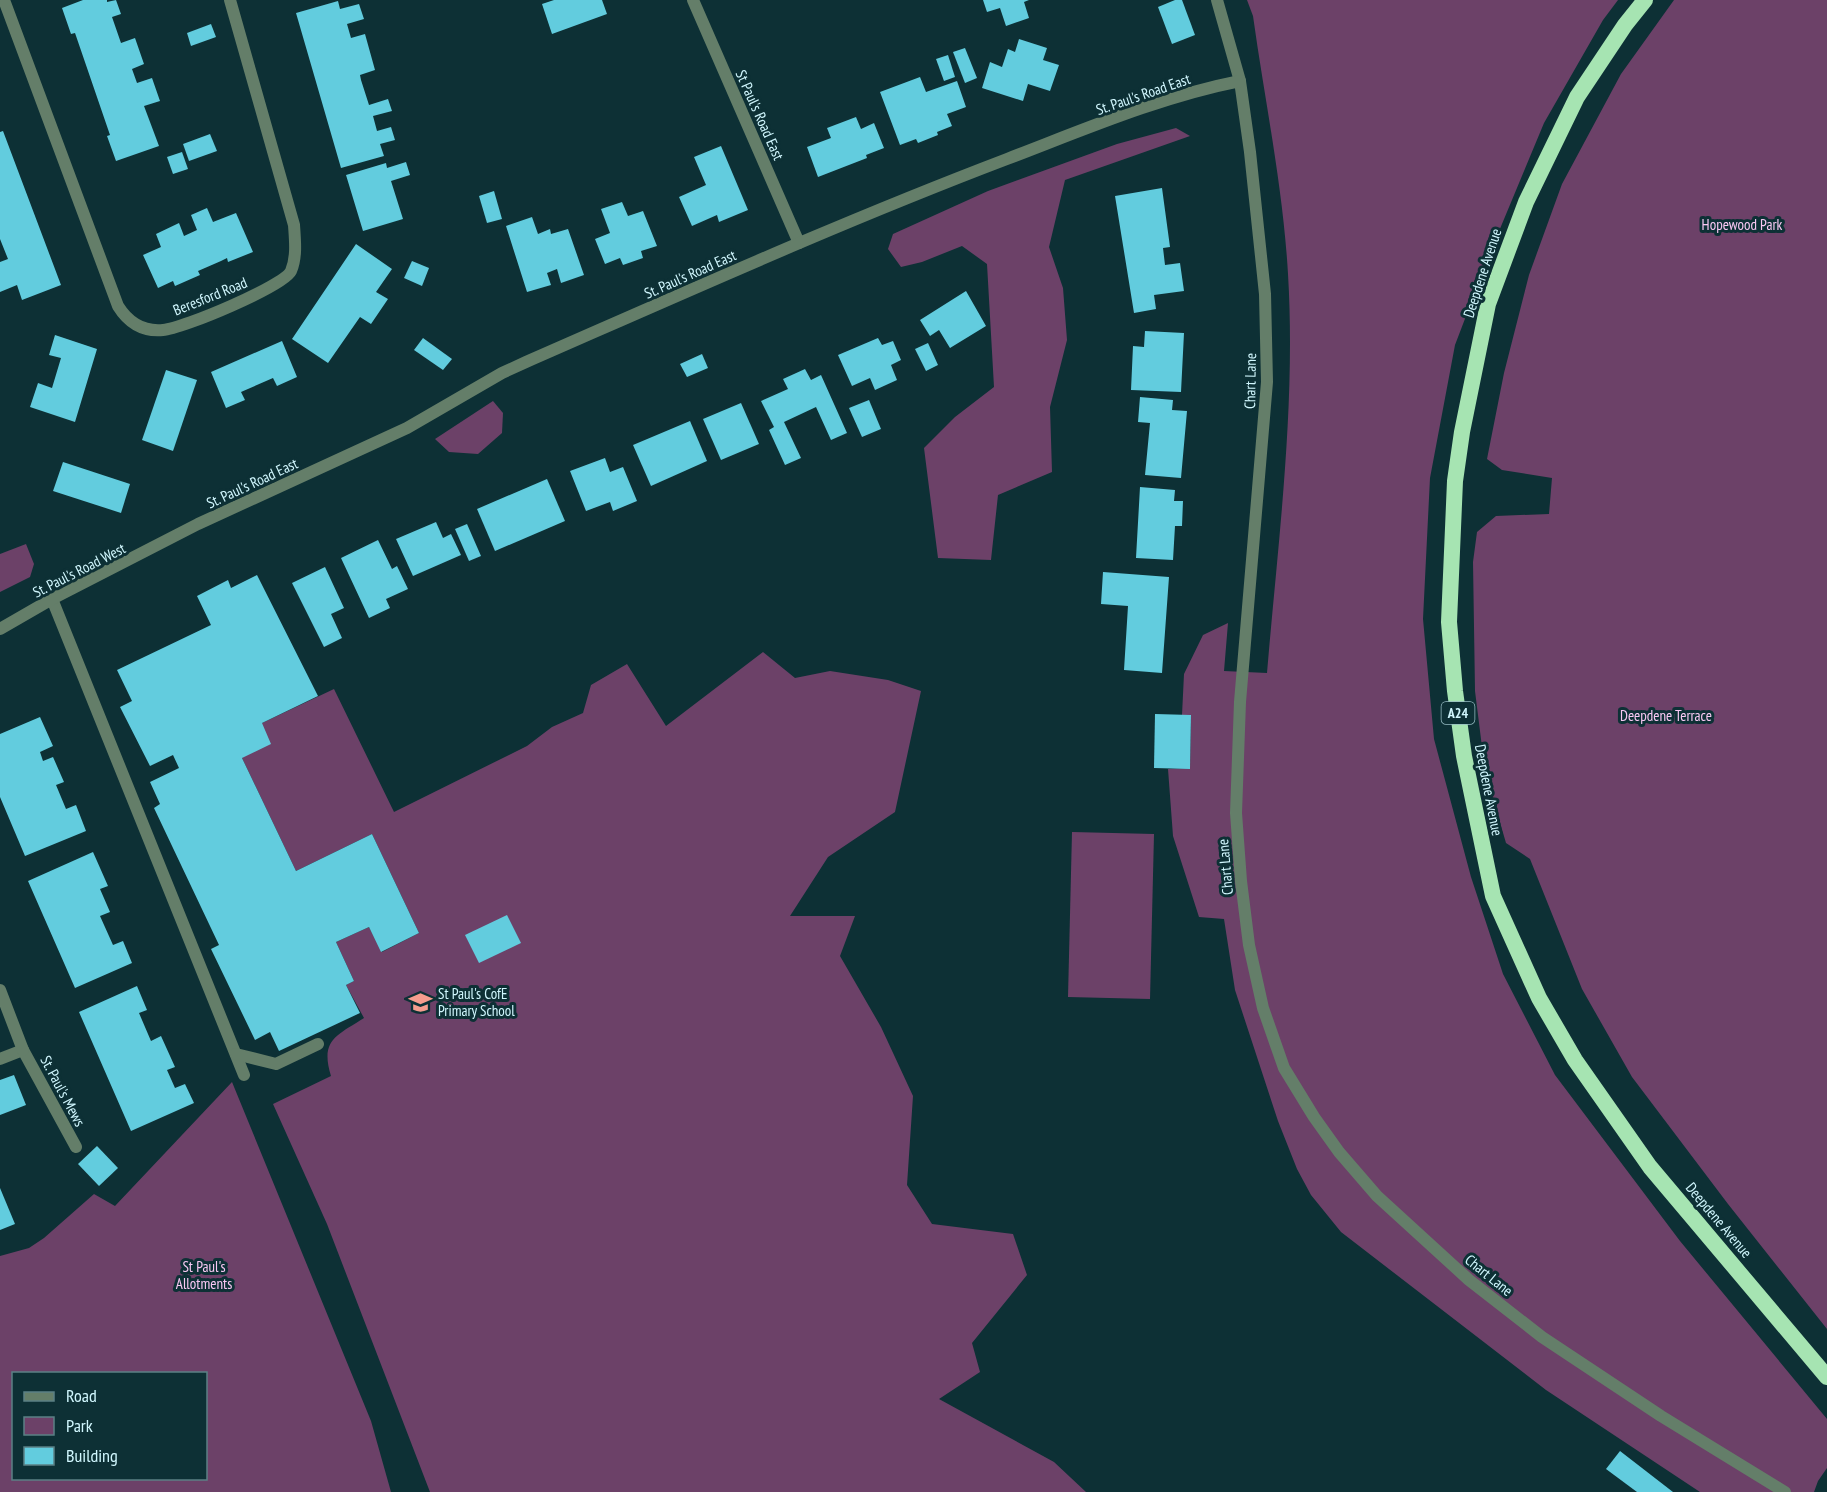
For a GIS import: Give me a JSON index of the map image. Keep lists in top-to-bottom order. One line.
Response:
{"streets":{"highway":["Deepdene Avenue","A24"],"street":["St. Paul's Road East","St Paul's Road East","Beresford Road","Chart Lane","St. Paul's Road West","St. Paul's Mews"]},"crossings":[["St. Paul's Road East","St Paul's Road East"],["St. Paul's Road East","Chart Lane"],["St. Paul's Road East","St. Paul's Road West"]],"parks":["Hopewood Park","Deepdene Terrace","St Paul's Allotments"],"places":{"school or university":["St Paul's CofE Primary School"]},"legend":["Road","Park","Building"]}
